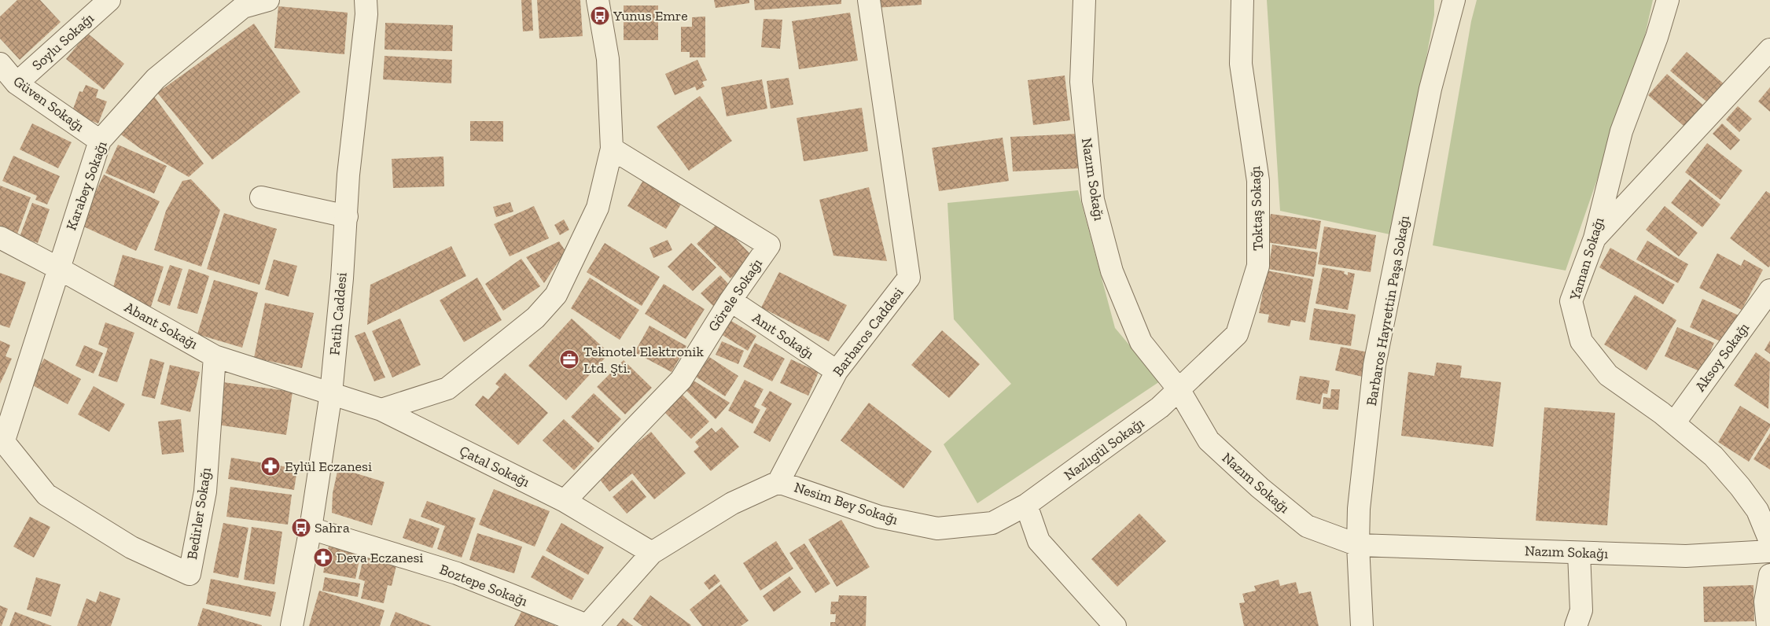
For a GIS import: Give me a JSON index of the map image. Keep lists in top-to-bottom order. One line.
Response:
{"streets":{"street":["Soylu Sokağı","Güven Sokağı","Nazım Sokağı","Karabey Sokağı","Toktaş Sokağı","Yaman Sokağı","Görele Sokağı","Barbaros Hayrettin Paşa Sokağı","Fatih Caddesi","Abant Sokağı","Barbaros Caddesi","Anıt Sokağı","Aksoy Sokağı","Nazlıgül Sokağı","Çatal Sokağı","Nesim Bey Sokağı","Bedirler Sokağı","Boztepe Sokağı"]},"crossings":[["Soylu Sokağı","Güven Sokağı"],["Güven Sokağı","Karabey Sokağı"],["Nazım Sokağı","Toktaş Sokağı"],["Nazım Sokağı","Barbaros Hayrettin Paşa Sokağı"],["Nazım Sokağı","Nazlıgül Sokağı"],["Karabey Sokağı","Abant Sokağı"],["Karabey Sokağı","Bedirler Sokağı"],["Toktaş Sokağı","Nazlıgül Sokağı"],["Yaman Sokağı","Aksoy Sokağı"],["Görele Sokağı","Anıt Sokağı"],["Görele Sokağı","Çatal Sokağı"],["Fatih Caddesi","Abant Sokağı"],["Fatih Caddesi","Çatal Sokağı"],["Fatih Caddesi","Boztepe Sokağı"],["Abant Sokağı","Çatal Sokağı"],["Abant Sokağı","Bedirler Sokağı"],["Barbaros Caddesi","Anıt Sokağı"],["Barbaros Caddesi","Nesim Bey Sokağı"],["Nazlıgül Sokağı","Nesim Bey Sokağı"]],"places":{"bus stop":["Yunus Emre","Sahra"],"office":["Teknotel Elektronik Ltd. Şti."],"pharmacy":["Eylül Eczanesi","Deva Eczanesi"]}}
